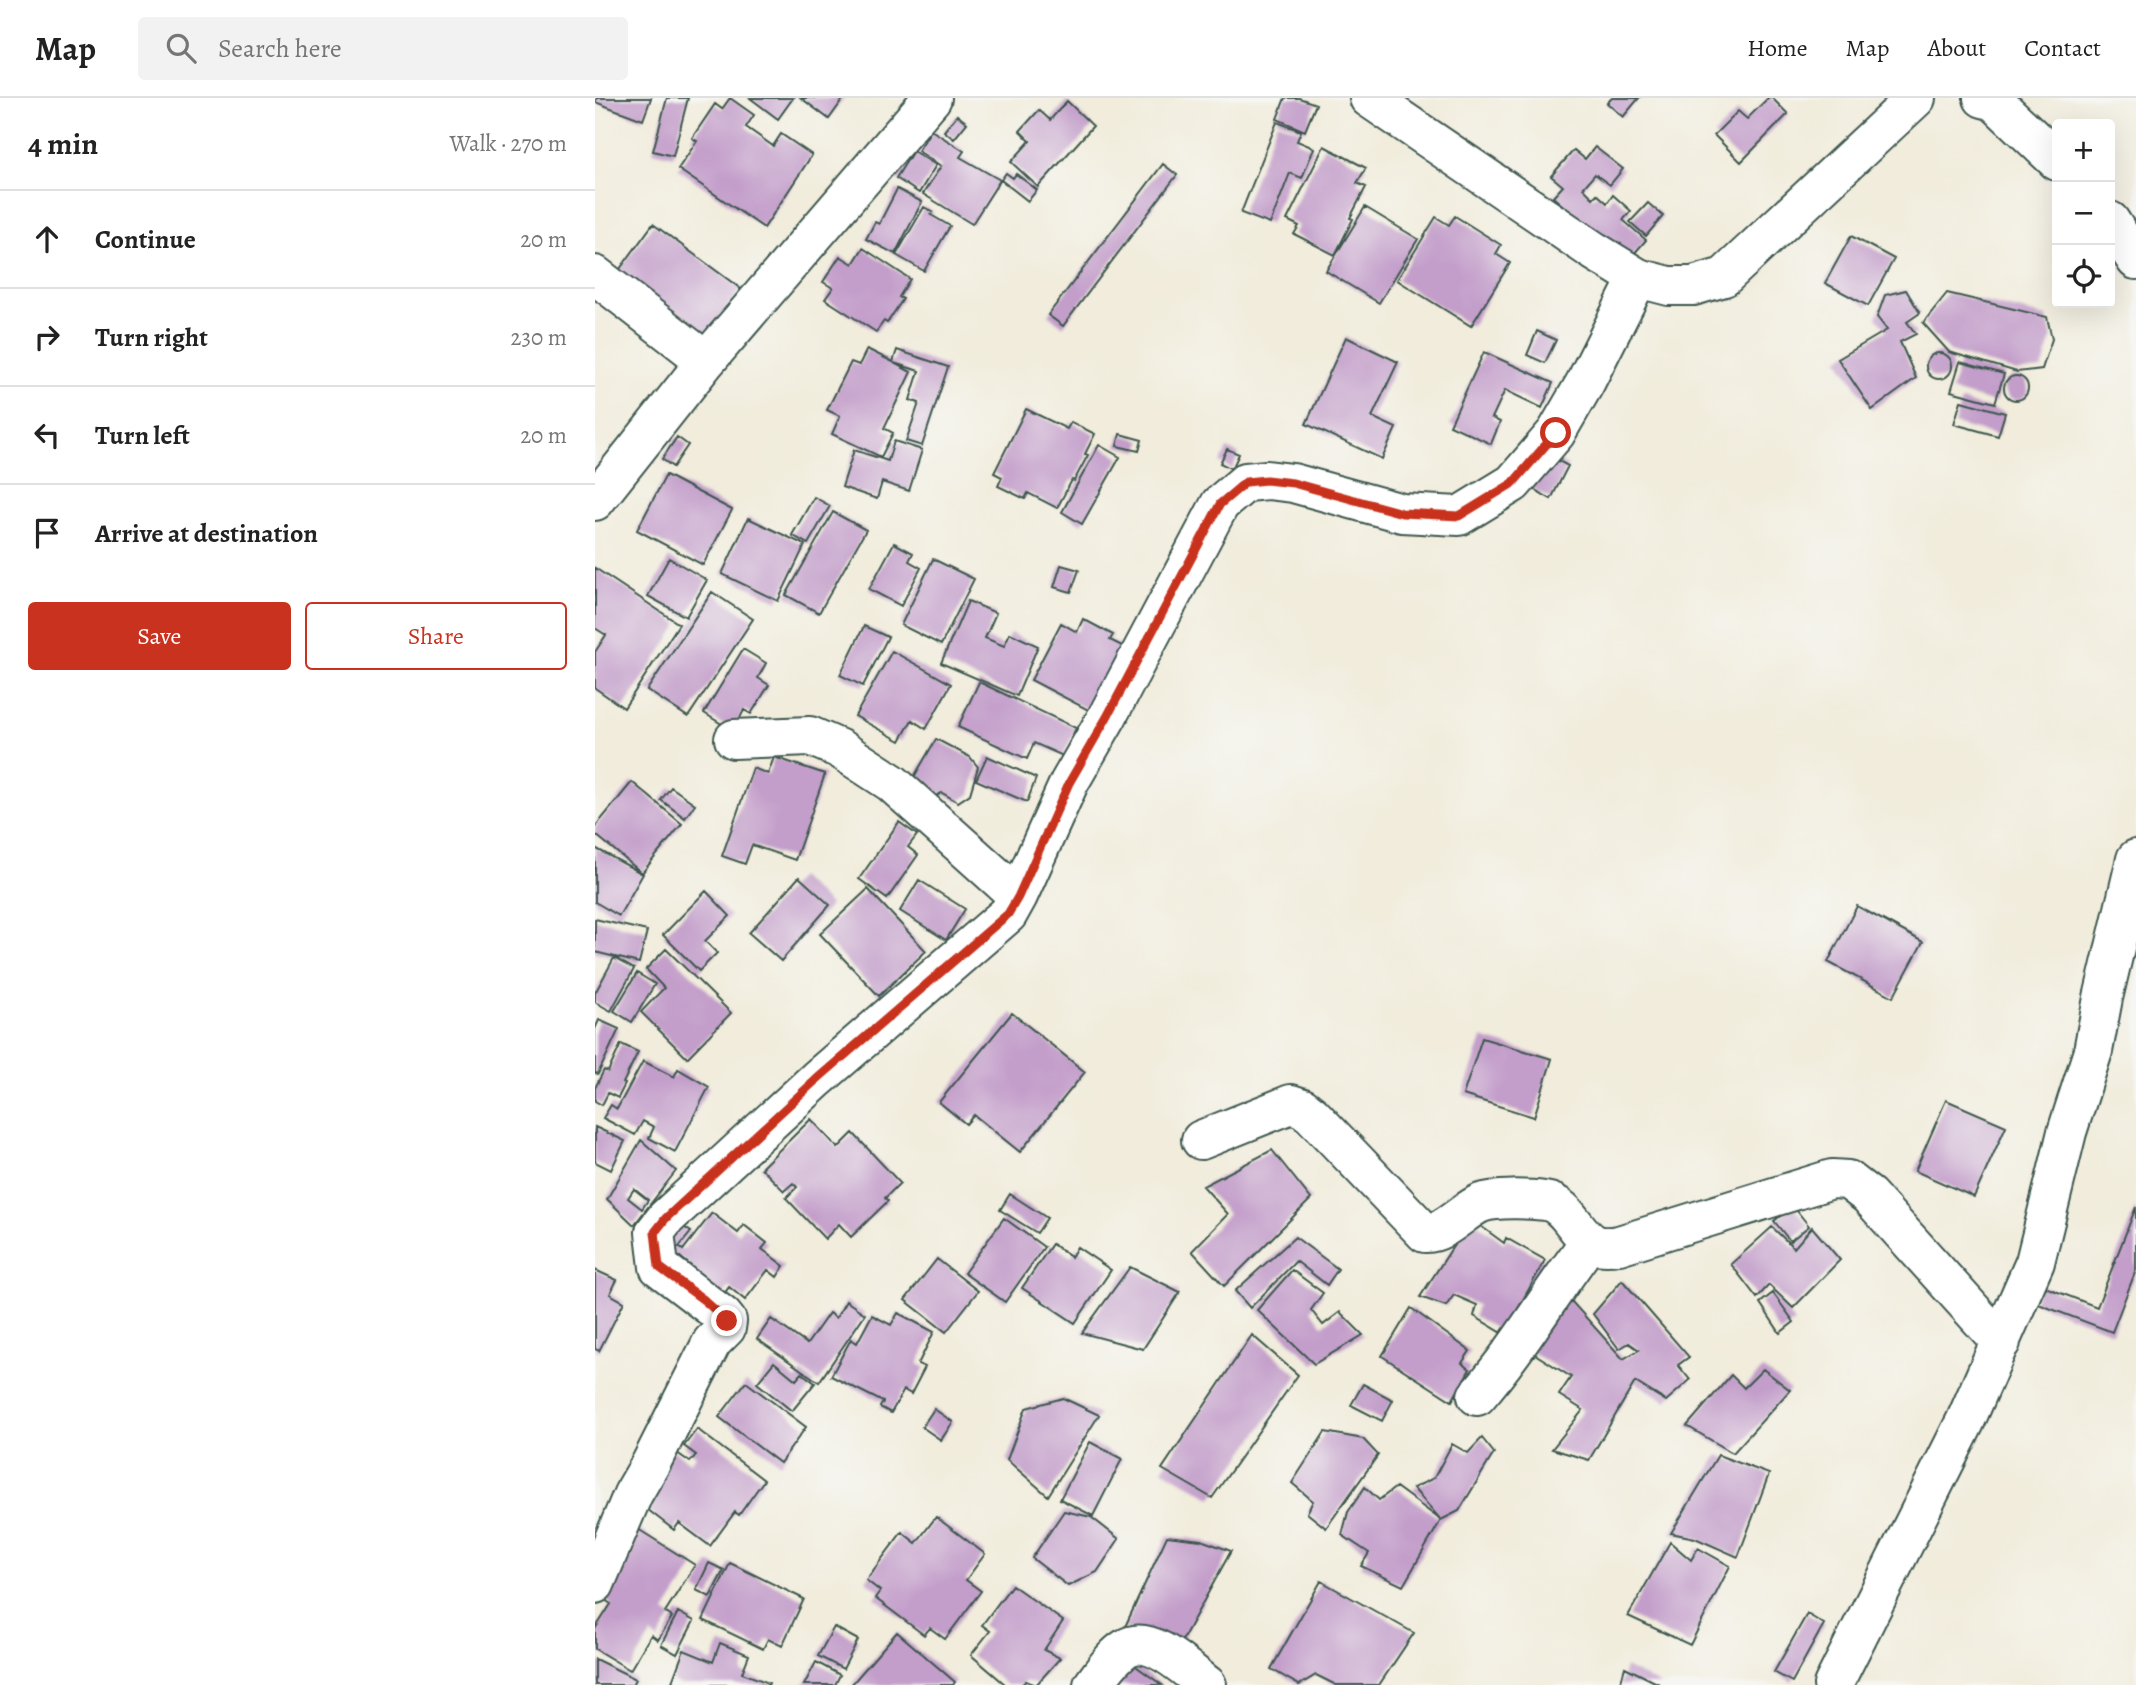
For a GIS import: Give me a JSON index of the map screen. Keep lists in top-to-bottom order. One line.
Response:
{"page":{"header":"Map","search":"Search here","nav":["Home","Map","About","Contact"],"heading":["4 min","Walk · 270 m"],"map_buttons":["+","−"],"list":[["Continue","20 m"],["Turn right","230 m"],["Turn left","20 m"],"Arrive at destination"],"buttons":["Save","Share"]}}
